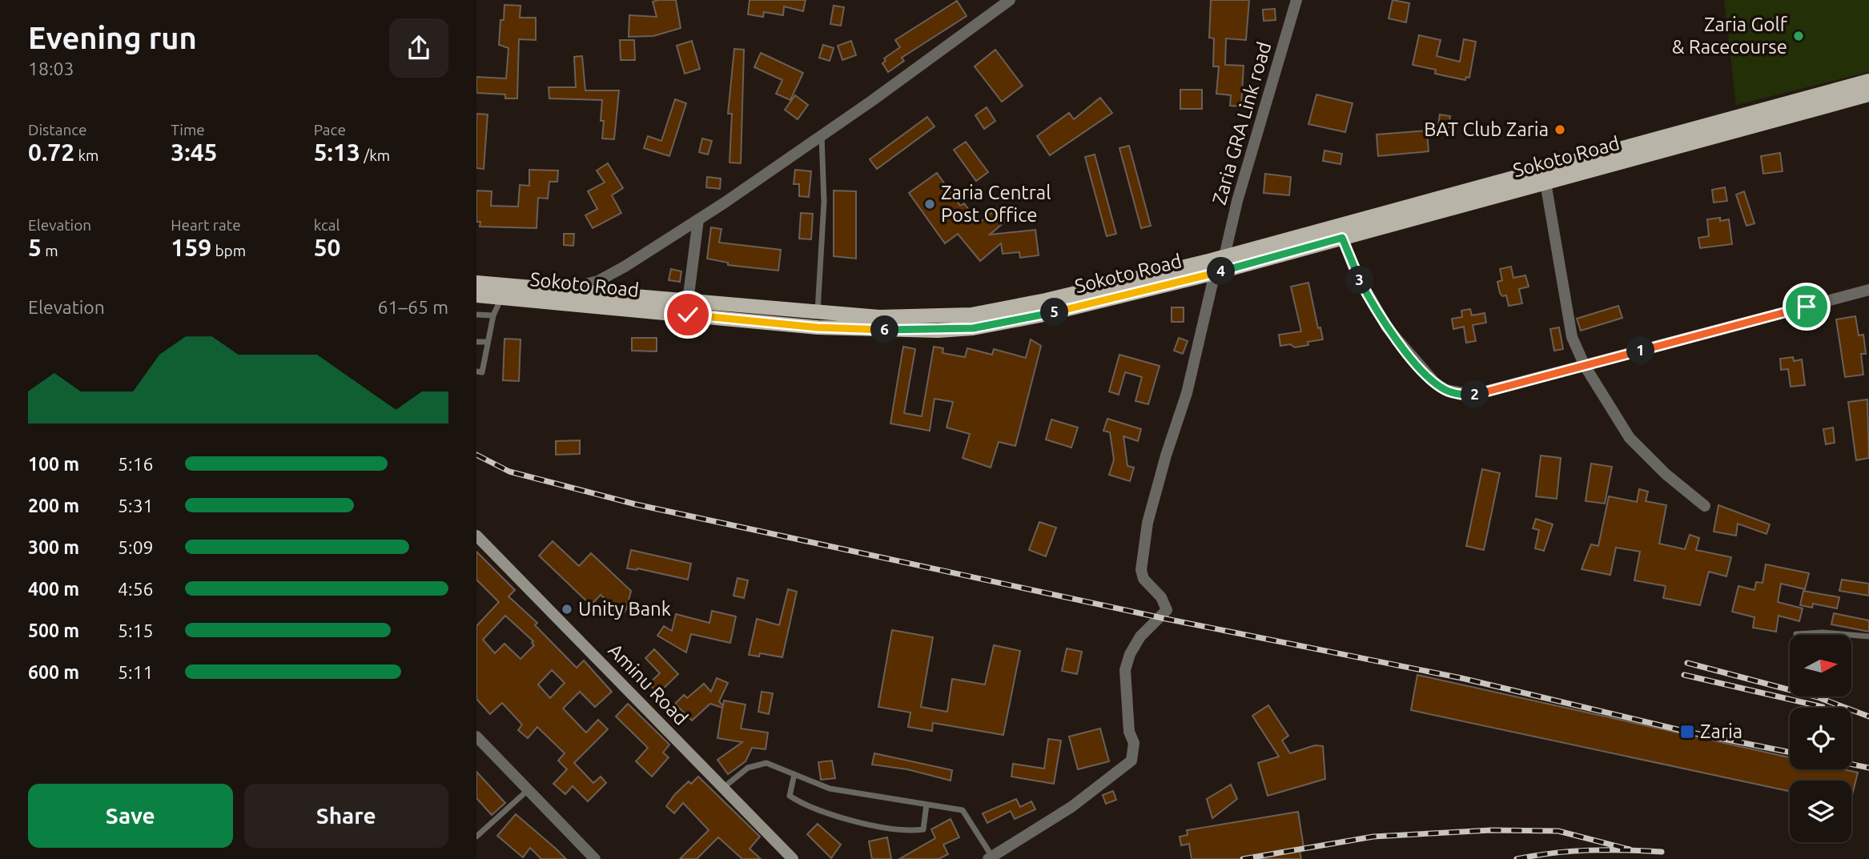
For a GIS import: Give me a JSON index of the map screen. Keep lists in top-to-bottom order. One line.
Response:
{"streets":{"main road":["Sokoto Road"],"street":["Zaria GRA Link road","Aminu Road"]},"crossings":[["Zaria GRA Link road","Sokoto Road"]],"places":{"other":["Zaria Golf & Racecourse","BAT Club Zaria","Zaria Central Post Office","Unity Bank"],"transit":["Zaria"]},"north":"right","page":{"heading":["Evening run","18:03"],"stats":[["Distance","0.72 km"],["Time","3:45"],["Pace","5:13 /km"],["Elevation","5 m"],["Heart rate","159 bpm"],["kcal","50"]],"pins":["4","3","5","6","1","2"],"chart":["Elevation","61–65 m"],"list":[{"name":"100 m","note":"5:16"},{"name":"200 m","note":"5:31"},{"name":"300 m","note":"5:09"},{"name":"400 m","note":"4:56"},{"name":"500 m","note":"5:15"},{"name":"600 m","note":"5:11"}],"buttons":["Save","Share"]}}
